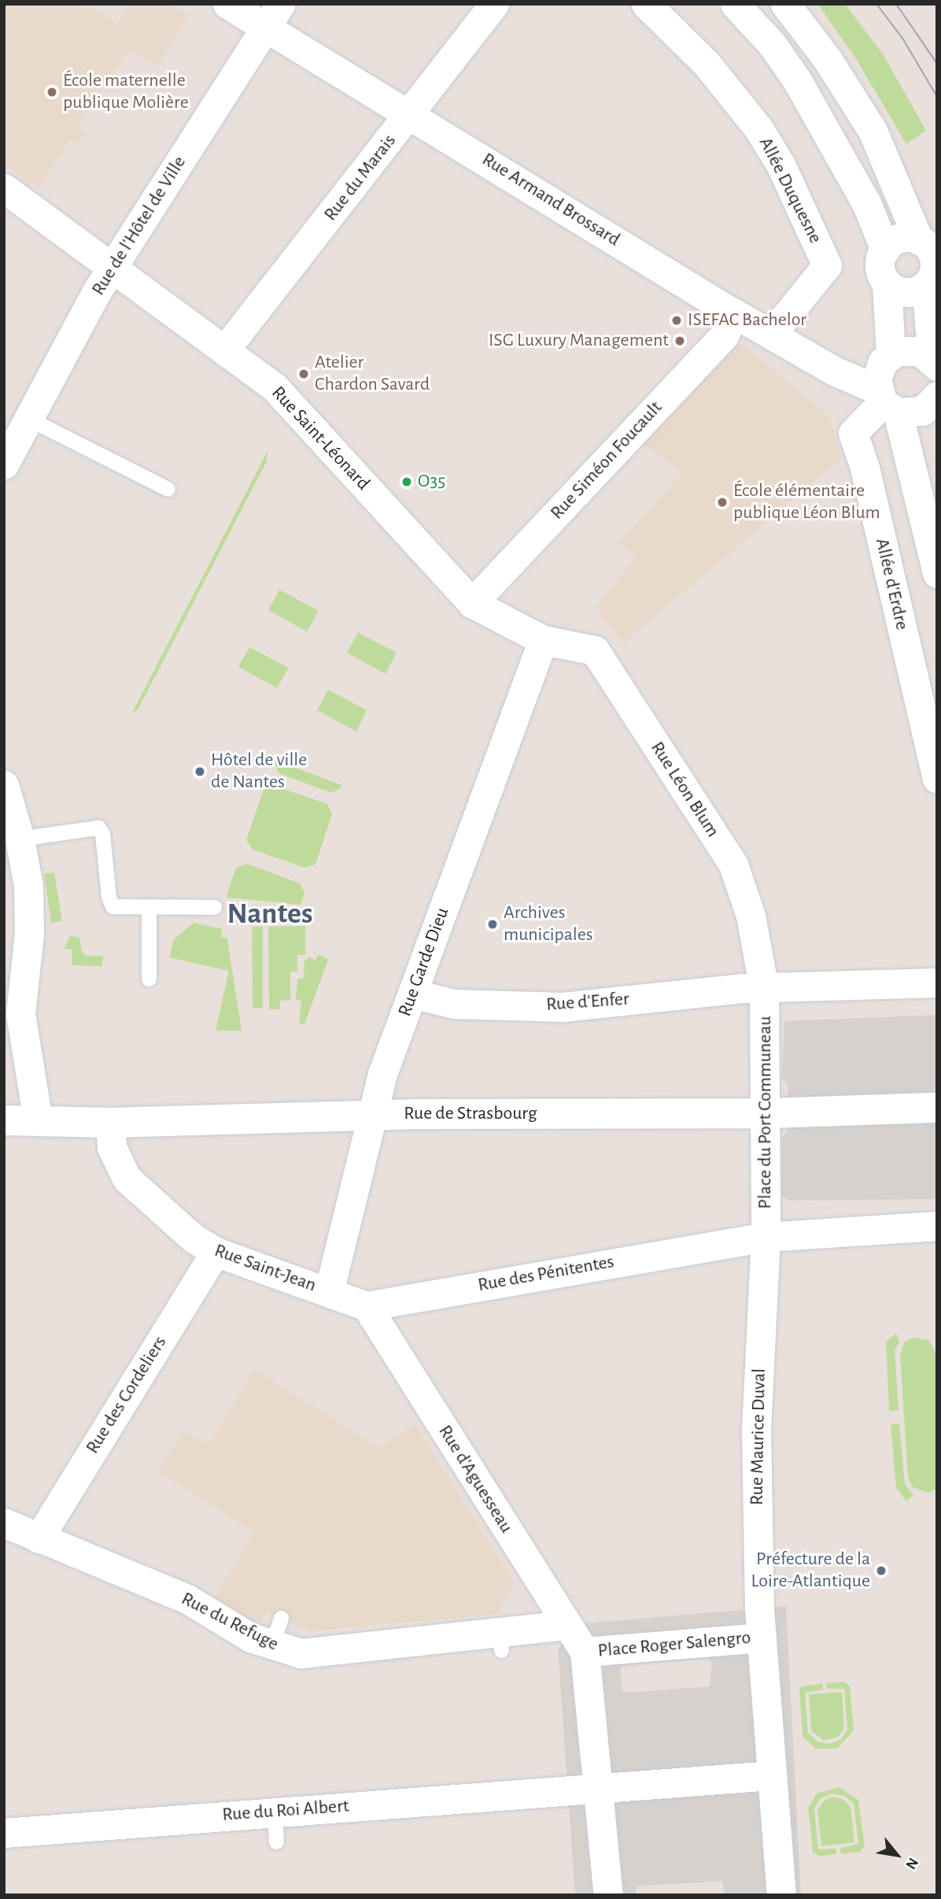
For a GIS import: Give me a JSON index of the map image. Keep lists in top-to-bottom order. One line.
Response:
{"streets":{"main road":["Rue de Strasbourg"],"street":["Rue du Marais","Allée Duquesne","Rue Armand Brossard","Rue de l'Hôtel de Ville","Rue Saint-Léonard","Rue Siméon Foucault","Allée d'Erdre","Rue Léon Blum","Rue Garde Dieu","Rue d'Enfer","Place du Port Communeau","Rue Saint-Jean","Rue des Pénitentes","Rue des Cordeliers","Rue Maurice Duval","Rue d'Aguesseau","Rue du Refuge","Place Roger Salengro","Rue du Roi Albert"]},"crossings":[["Rue du Marais","Rue Armand Brossard"],["Rue du Marais","Rue Saint-Léonard"],["Allée Duquesne","Rue Armand Brossard"],["Rue Armand Brossard","Rue de l'Hôtel de Ville"],["Rue Armand Brossard","Rue Siméon Foucault"],["Rue Armand Brossard","Allée d'Erdre"],["Rue de l'Hôtel de Ville","Rue Saint-Léonard"],["Rue Saint-Léonard","Rue Siméon Foucault"],["Rue Saint-Léonard","Rue Léon Blum"],["Rue Saint-Léonard","Rue Garde Dieu"],["Rue Léon Blum","Rue Garde Dieu"],["Rue Léon Blum","Rue d'Enfer"],["Rue Léon Blum","Place du Port Communeau"],["Rue Garde Dieu","Rue d'Enfer"],["Rue Garde Dieu","Rue de Strasbourg"],["Rue Garde Dieu","Rue Saint-Jean"],["Rue d'Enfer","Place du Port Communeau"],["Place du Port Communeau","Rue de Strasbourg"],["Place du Port Communeau","Rue des Pénitentes"],["Place du Port Communeau","Rue Maurice Duval"],["Rue de Strasbourg","Rue Saint-Jean"],["Rue Saint-Jean","Rue des Cordeliers"],["Rue des Pénitentes","Rue Maurice Duval"],["Rue des Pénitentes","Rue d'Aguesseau"],["Rue des Cordeliers","Rue du Refuge"],["Rue Maurice Duval","Place Roger Salengro"],["Rue d'Aguesseau","Rue du Refuge"],["Rue d'Aguesseau","Place Roger Salengro"],["Place Roger Salengro","Rue du Roi Albert"]],"districts":["Nantes"],"places":["École maternelle publique Molière","ISEFAC Bachelor","ISG Luxury Management","Atelier Chardon Savard","O35","École élémentaire publique Léon Blum","Hôtel de ville de Nantes","Archives municipales","Préfecture de la Loire-Atlantique"],"north":"bottom right"}
